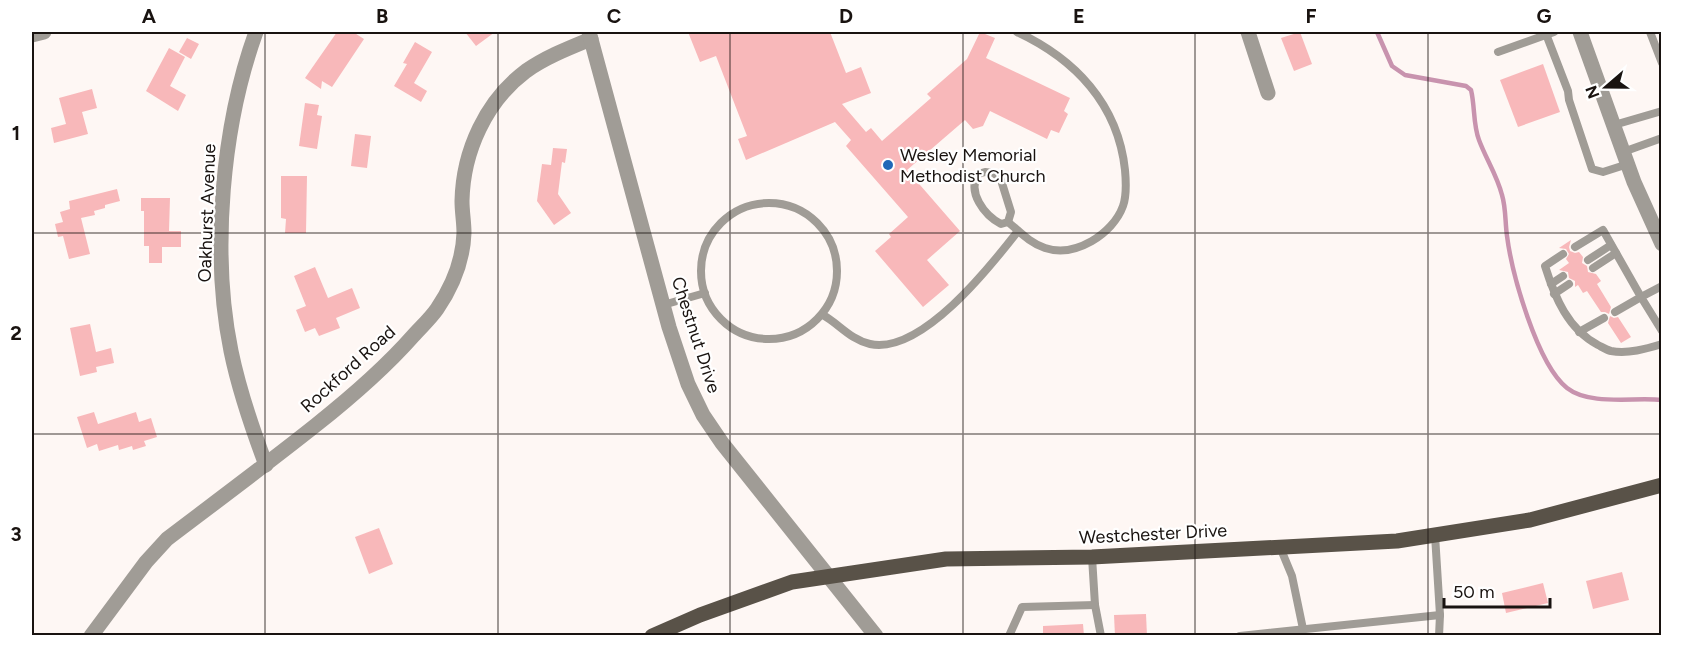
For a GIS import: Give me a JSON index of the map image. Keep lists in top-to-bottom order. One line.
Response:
{"streets":{"main road":["Westchester Drive"],"street":["Oakhurst Avenue","Chestnut Drive","Rockford Road"]},"crossings":[["Oakhurst Avenue","Rockford Road"],["Chestnut Drive","Rockford Road"],["Chestnut Drive","Westchester Drive"]],"places":["Wesley Memorial Methodist Church"],"scale_bar":"50 m","north":"left","grid":{"columns":["A","B","C","D","E","F","G"],"rows":["1","2","3"]}}
